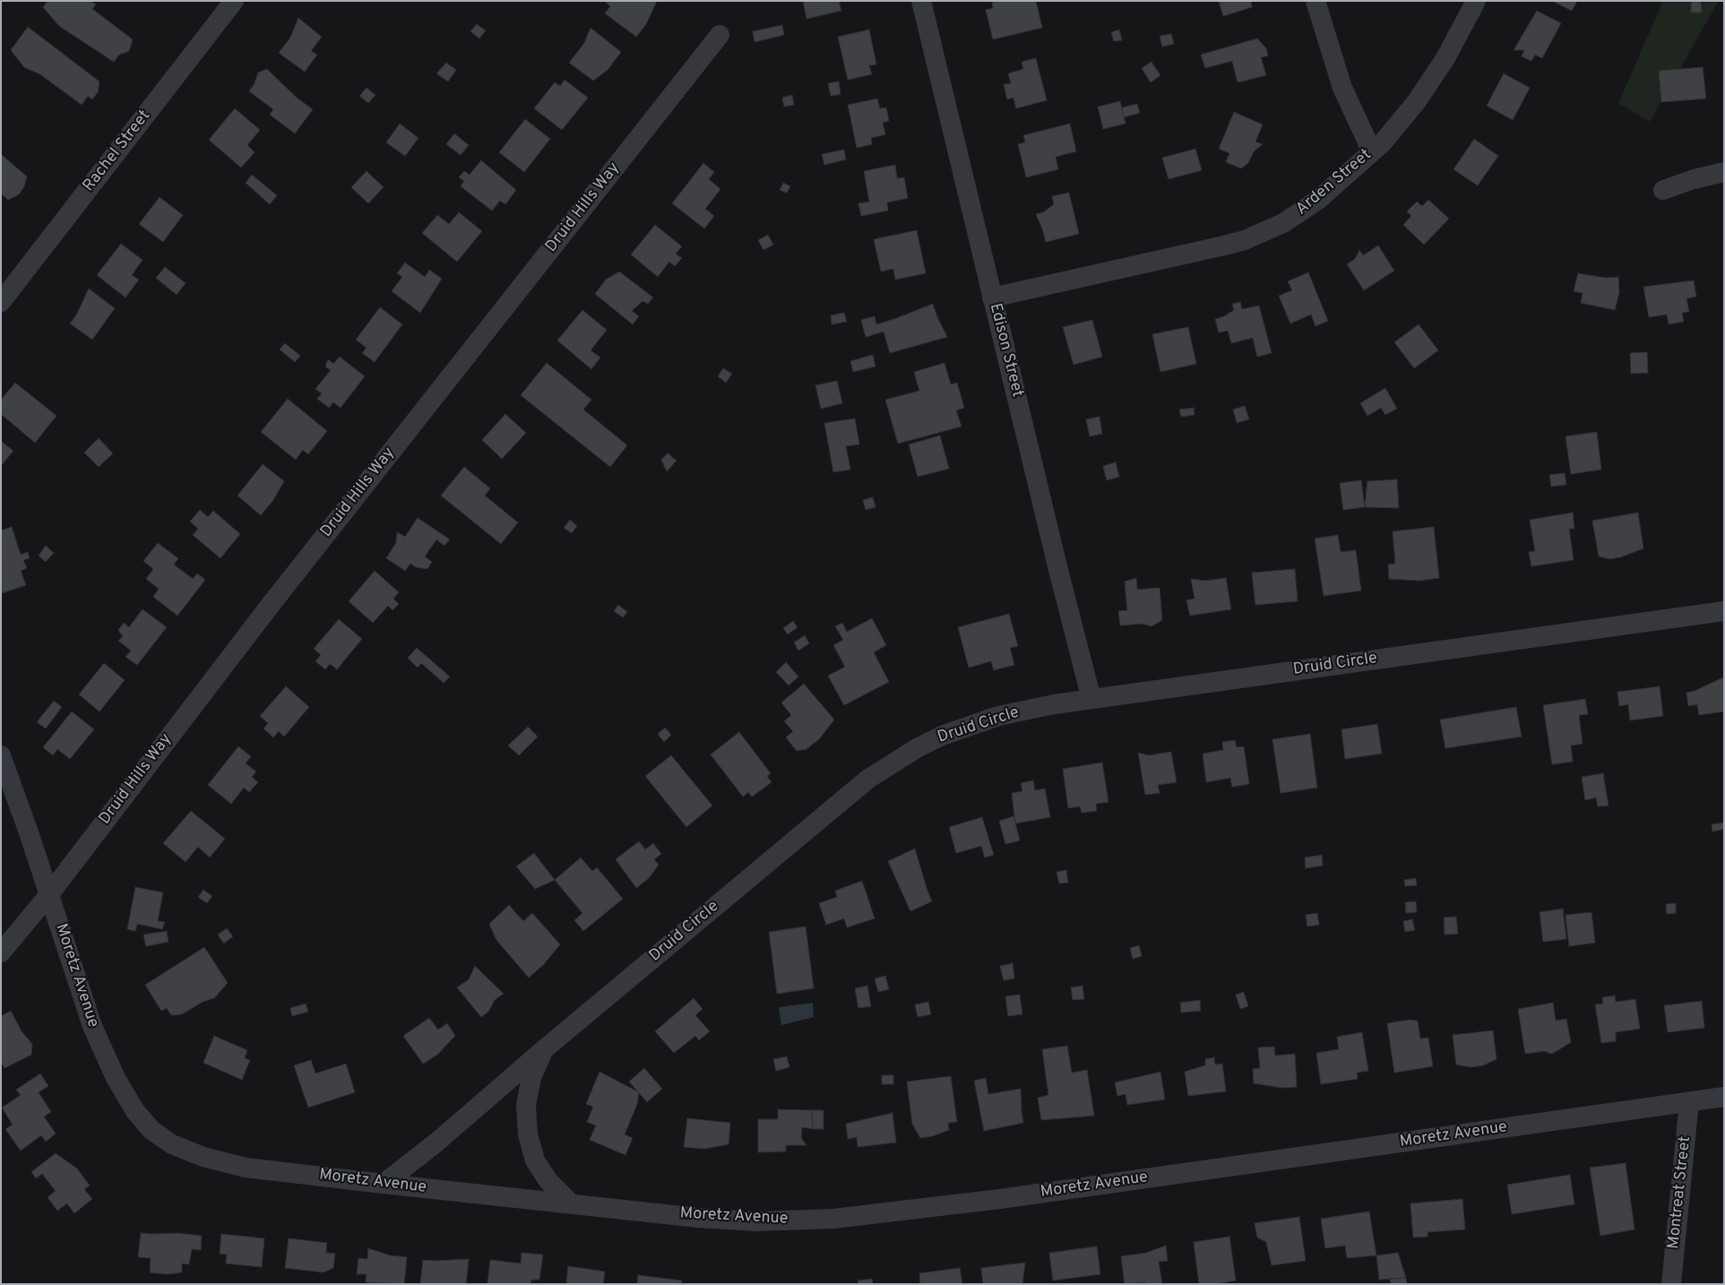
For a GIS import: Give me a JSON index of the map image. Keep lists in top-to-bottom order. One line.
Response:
{"streets":{"street":["Rachel Street","Arden Street","Druid Hills Way","Edison Street","Druid Circle","Moretz Avenue","Montreat Street"]},"crossings":[["Arden Street","Edison Street"],["Druid Hills Way","Moretz Avenue"],["Edison Street","Druid Circle"],["Druid Circle","Moretz Avenue"],["Moretz Avenue","Montreat Street"]]}
